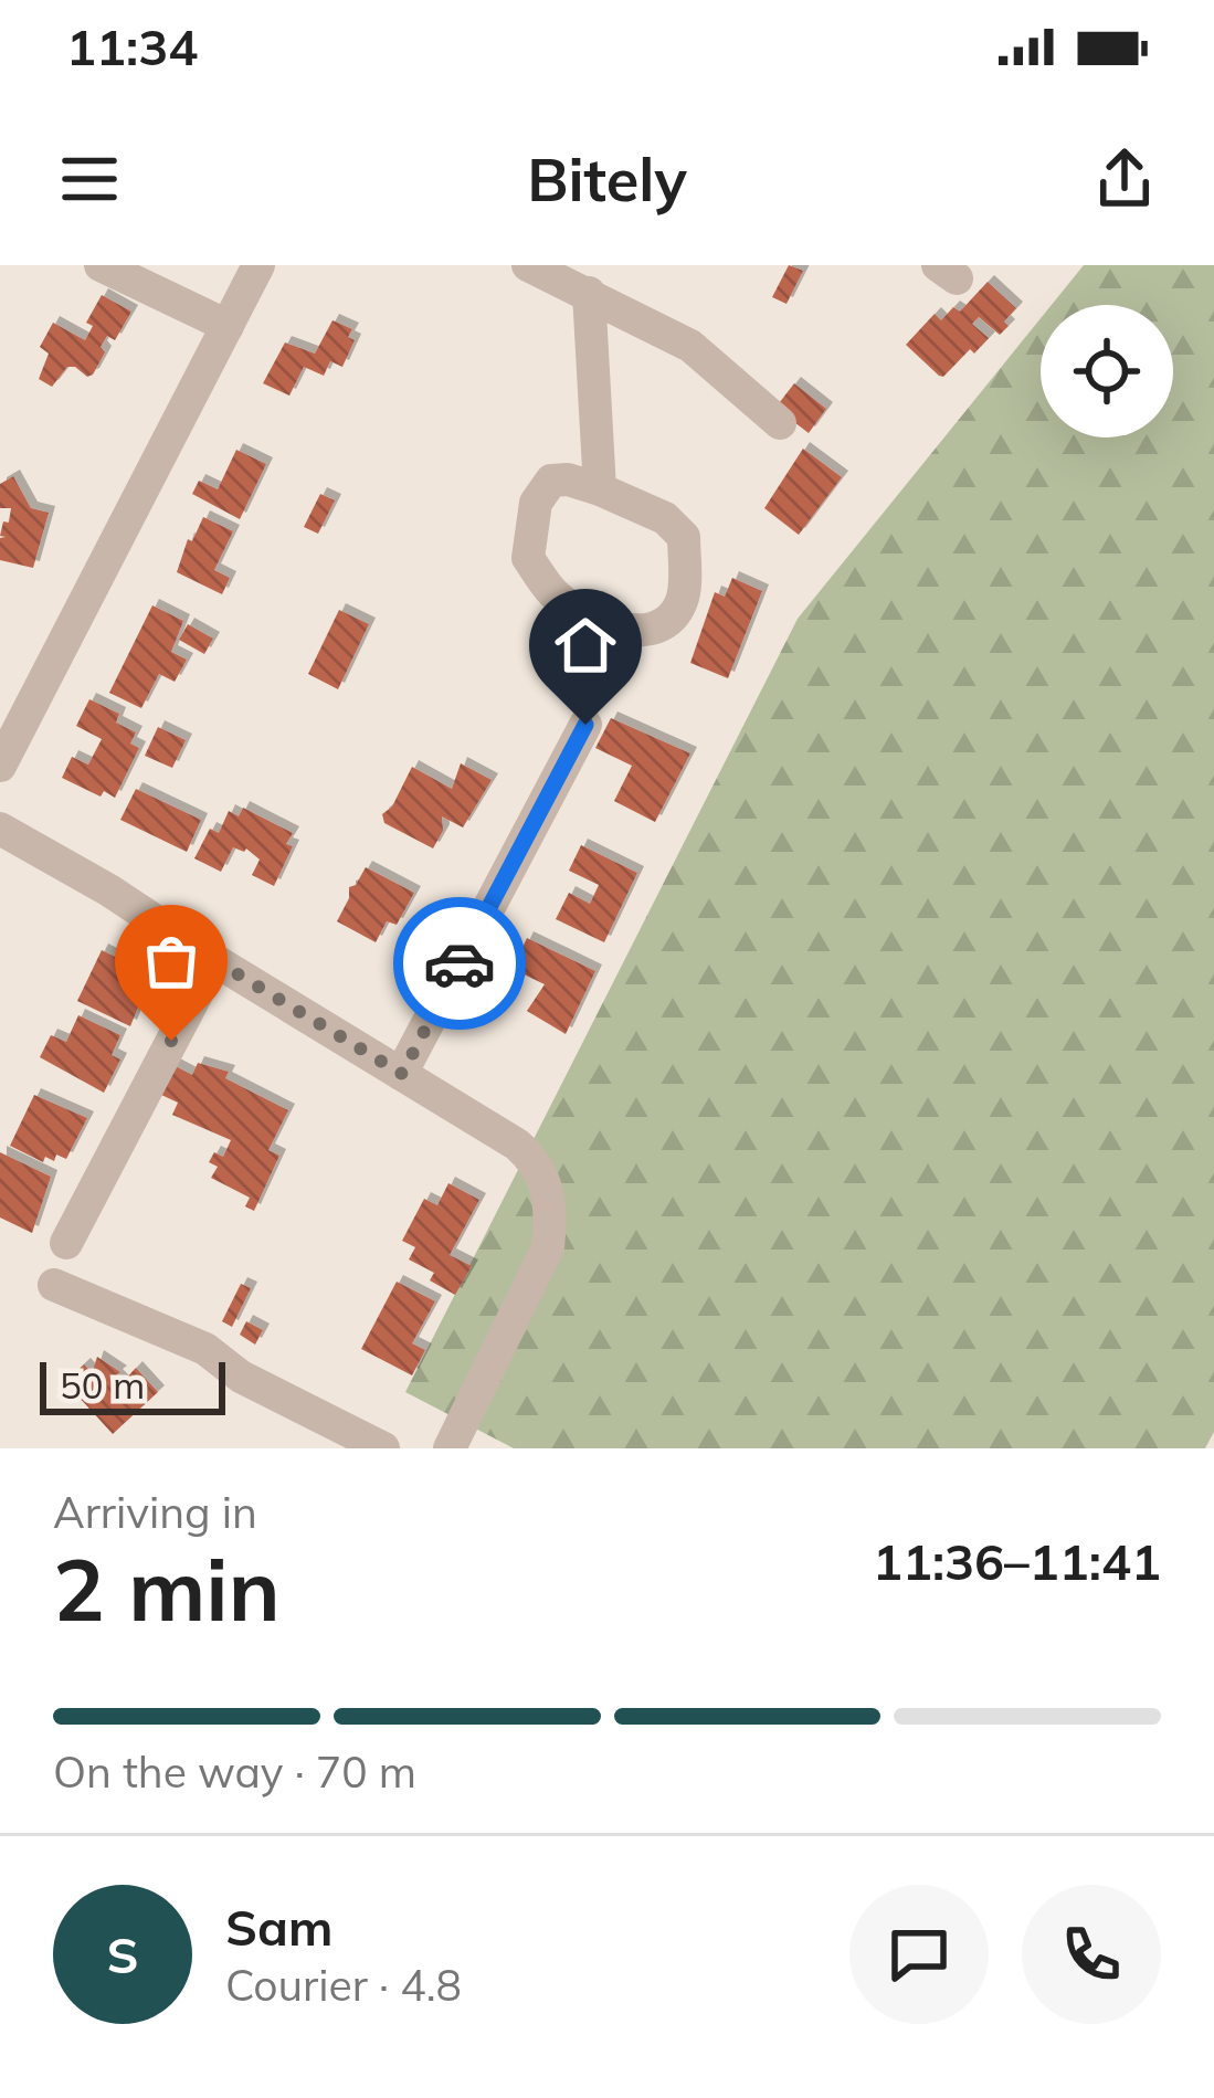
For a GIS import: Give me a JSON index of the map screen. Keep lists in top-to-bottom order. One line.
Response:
{"scale_bar":"50 m","page":{"status":"11:34","header":"Bitely","scale":"50 m","heading":["2 min","Arriving in","11:36–11:41"],"panel":["Sam","Courier · 4.8"],"bar":"On the way · 70 m","round":"S"}}
